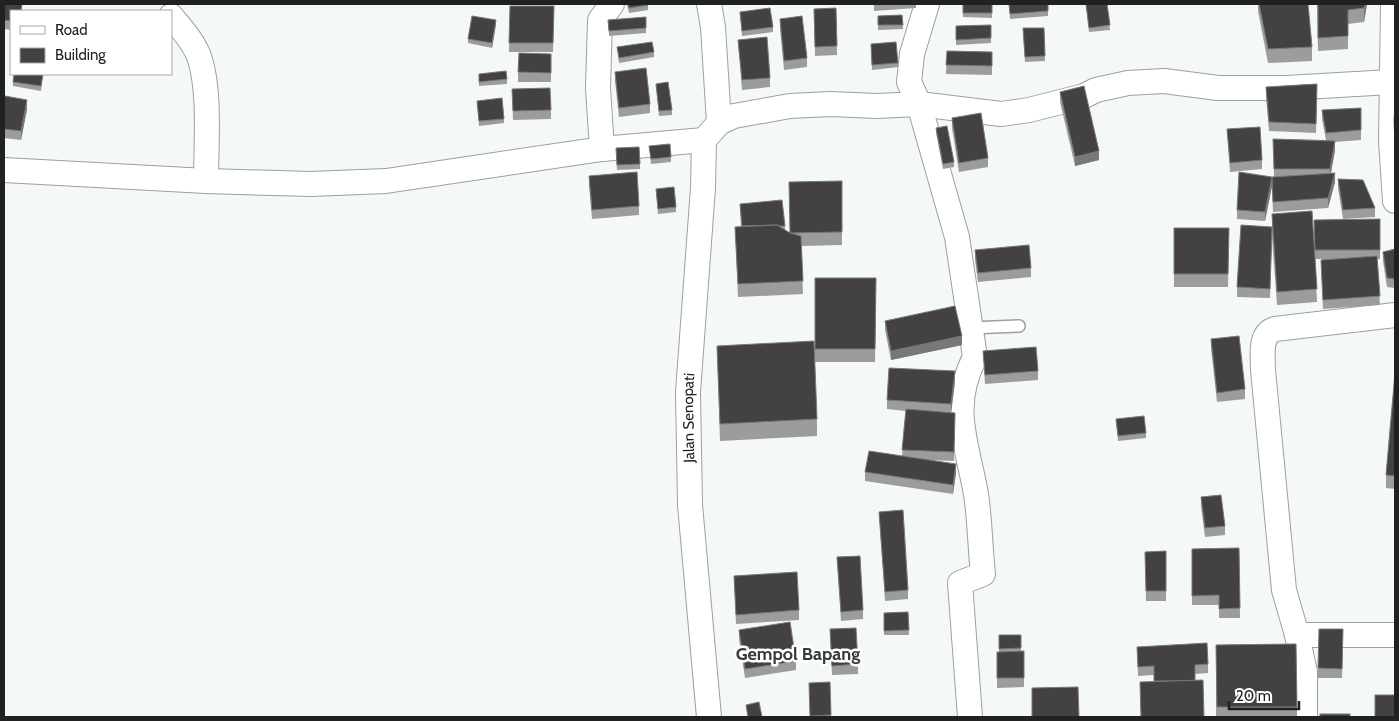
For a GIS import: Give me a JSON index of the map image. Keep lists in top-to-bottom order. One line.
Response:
{"streets":{"street":["Jalan Senopati"]},"districts":["Gempol Bapang"],"legend":["Road","Building"],"scale_bar":"20 m"}
